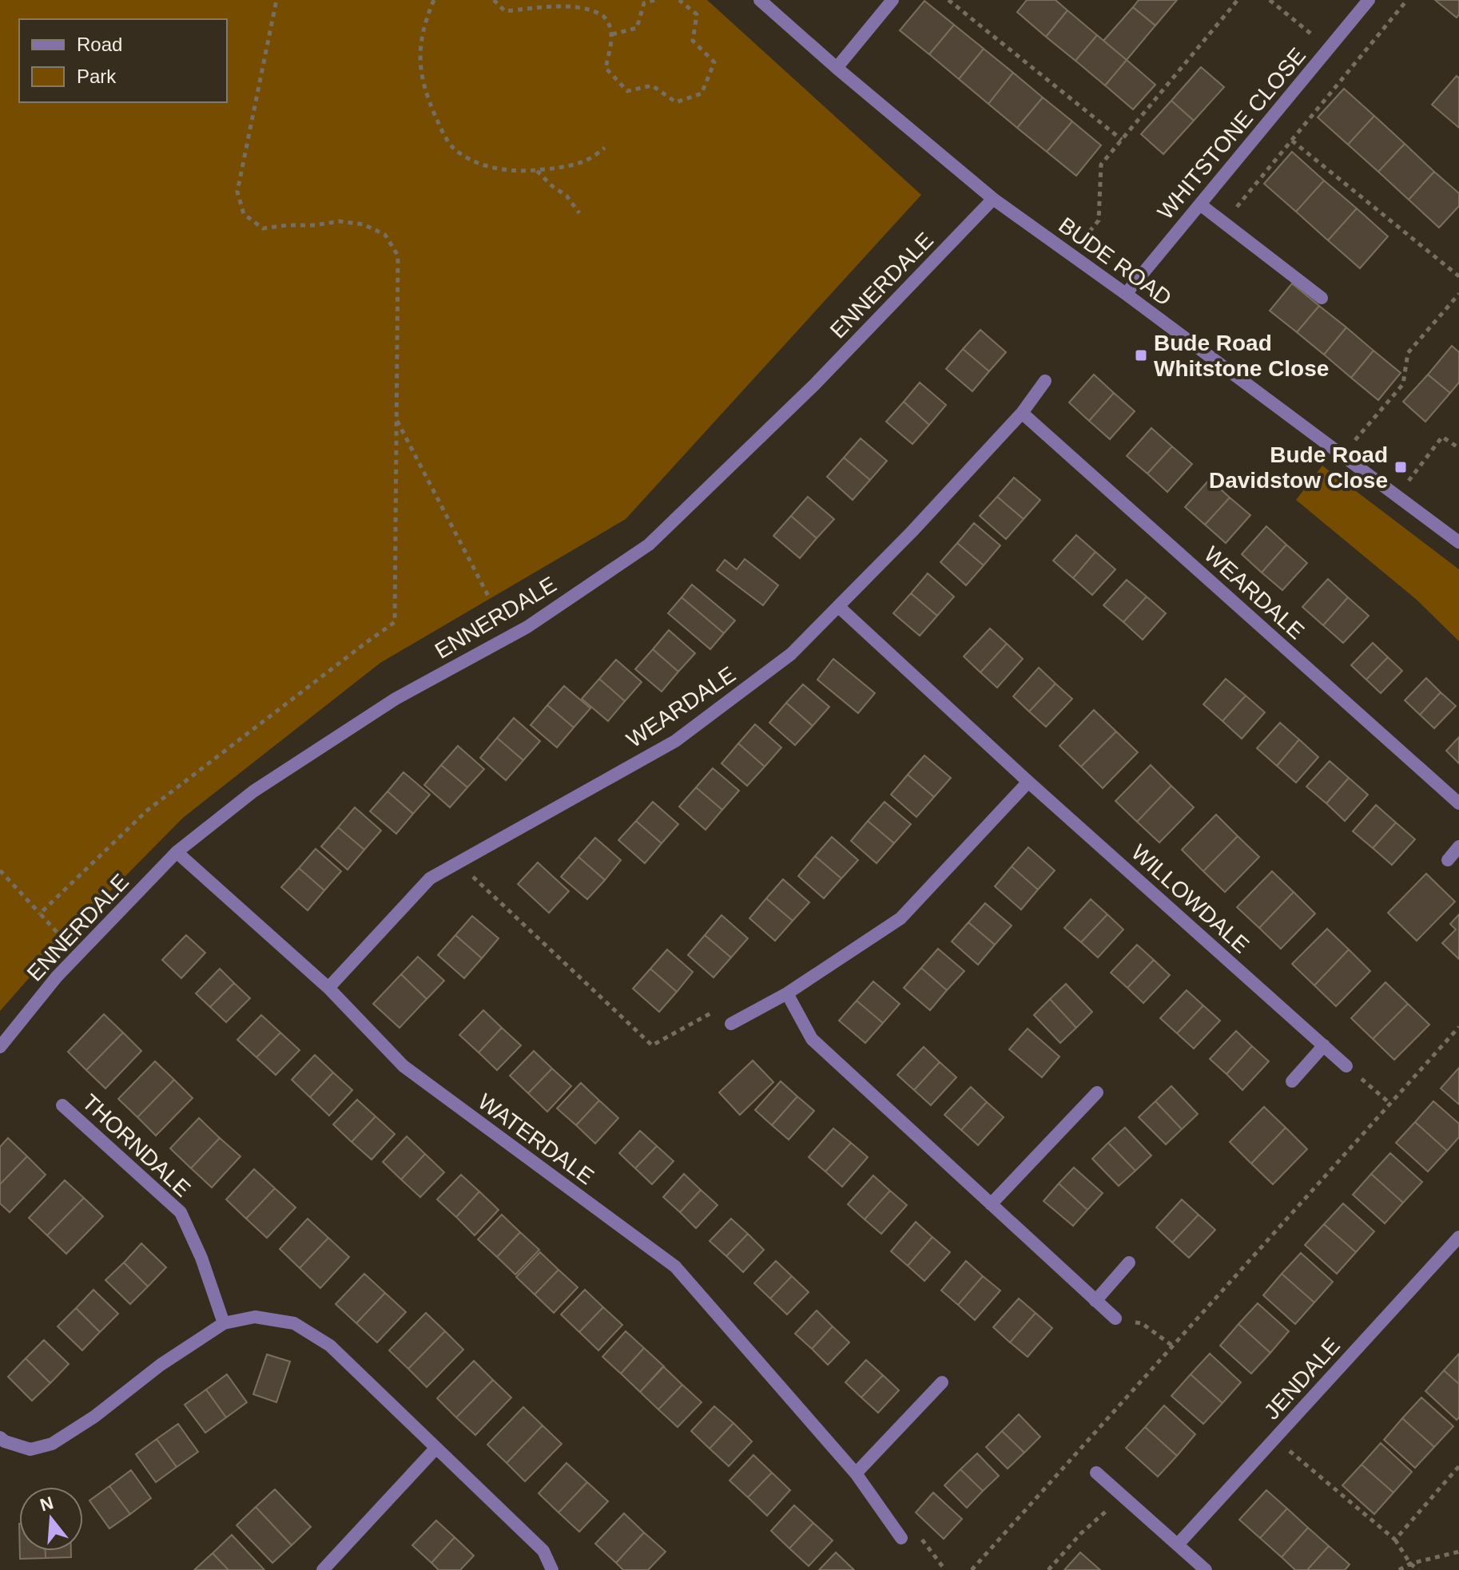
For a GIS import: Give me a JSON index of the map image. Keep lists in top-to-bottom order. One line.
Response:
{"streets":{"street":["WHITSTONE CLOSE","BUDE ROAD","ENNERDALE","WEARDALE","WILLOWDALE","WATERDALE","THORNDALE","JENDALE"]},"crossings":[["WHITSTONE CLOSE","BUDE ROAD"],["BUDE ROAD","ENNERDALE"],["ENNERDALE","WATERDALE"],["WEARDALE","WILLOWDALE"],["WEARDALE","WATERDALE"]],"places":{"transit":["Bude Road Whitstone Close","Bude Road Davidstow Close"]},"legend":["Road","Park"],"north":"top"}
